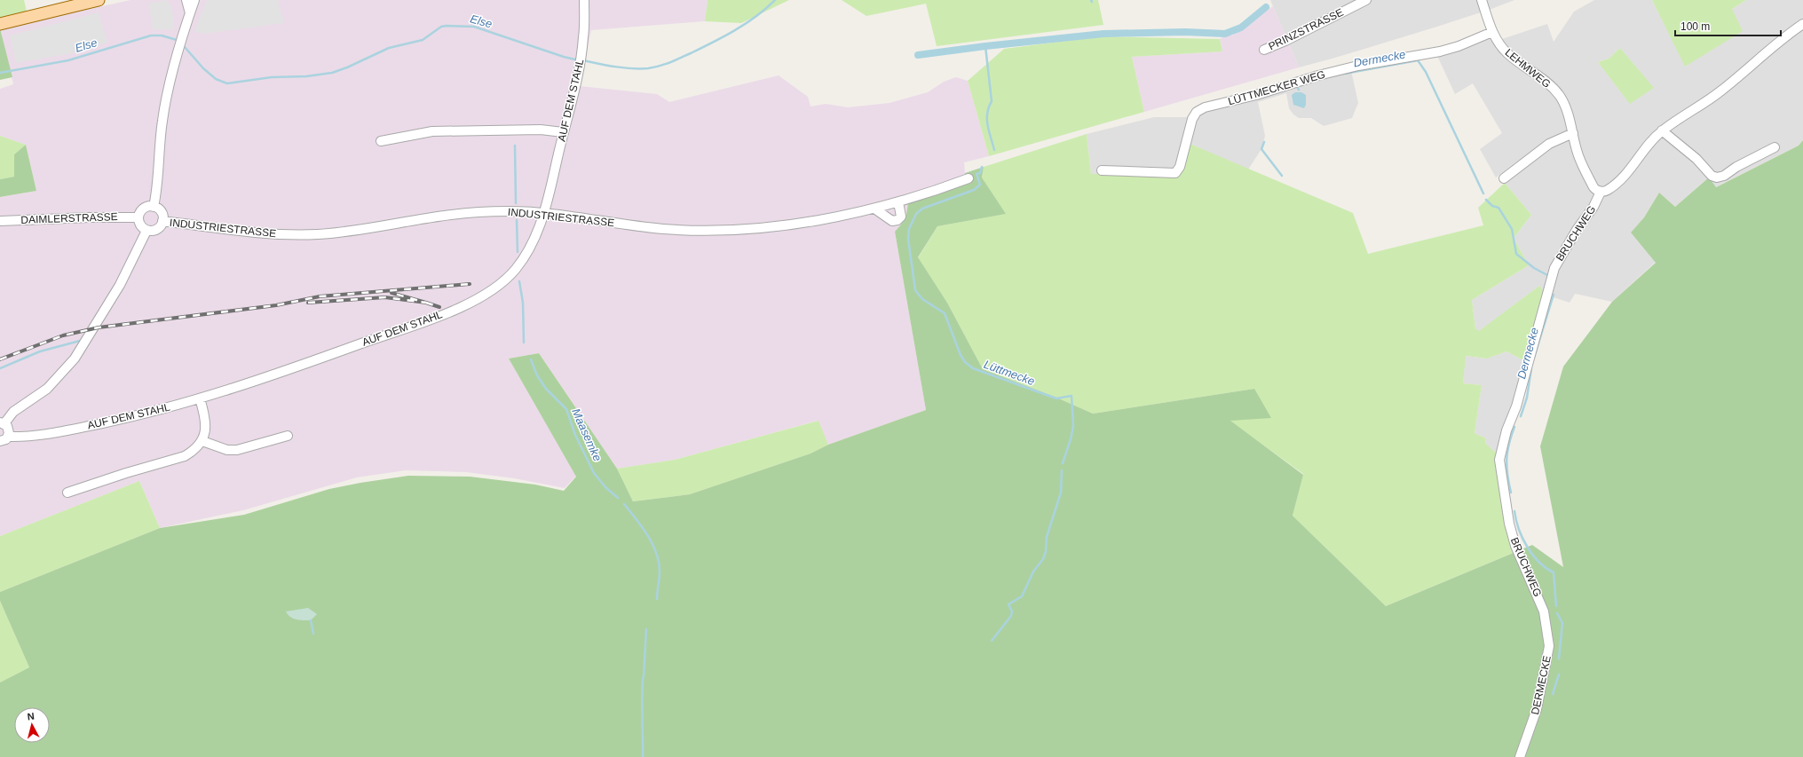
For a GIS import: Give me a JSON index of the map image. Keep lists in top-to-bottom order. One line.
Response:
{"streets":{"street":["PRINZSTRASSE","LEHMWEG","LÜTTMECKER WEG","AUF DEM STAHL","INDUSTRIESTRASSE","DAIMLERSTRASSE","BRUCHWEG","DERMECKE"]},"crossings":[["LEHMWEG","LÜTTMECKER WEG"],["LEHMWEG","BRUCHWEG"],["AUF DEM STAHL","INDUSTRIESTRASSE"],["INDUSTRIESTRASSE","DAIMLERSTRASSE"],["BRUCHWEG","DERMECKE"]],"water":["Else","Dermecke","Lüttmecke","Maasemke"],"scale_bar":"100 m","north":"top"}
